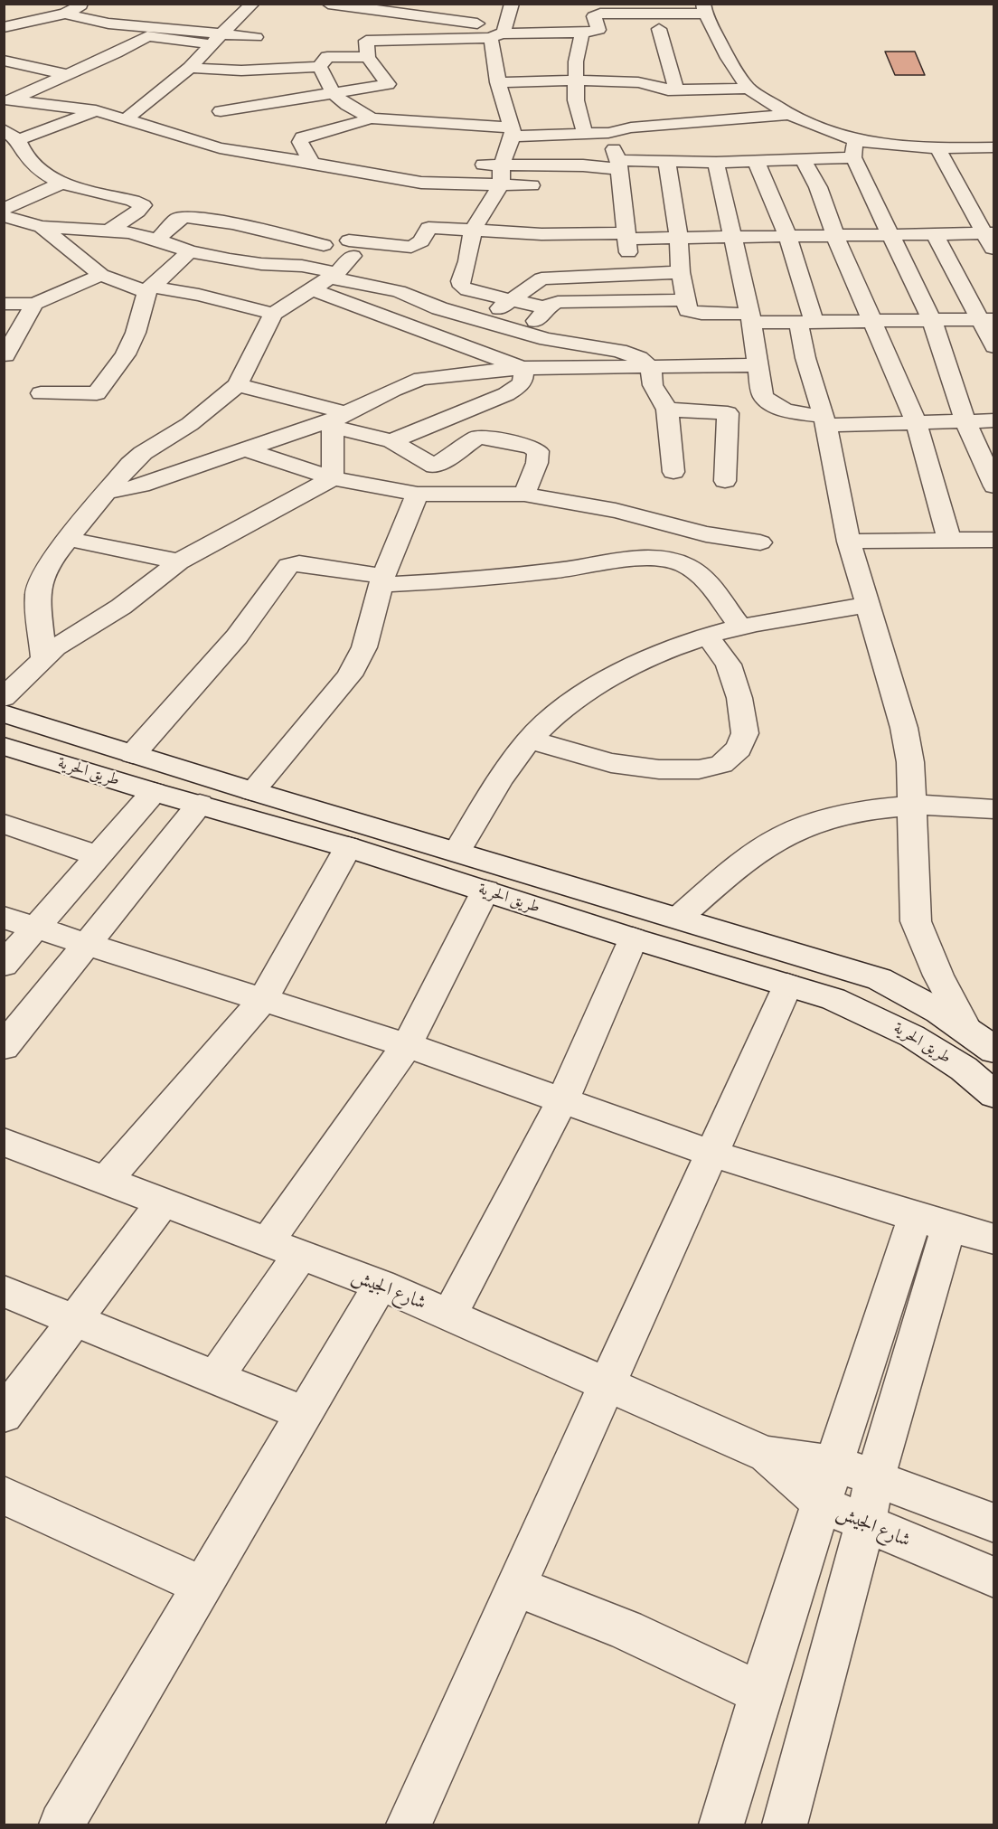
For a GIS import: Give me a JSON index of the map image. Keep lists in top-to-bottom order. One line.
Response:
{"streets":{"street":["طريق الحرية","شارع الجيش"]}}
